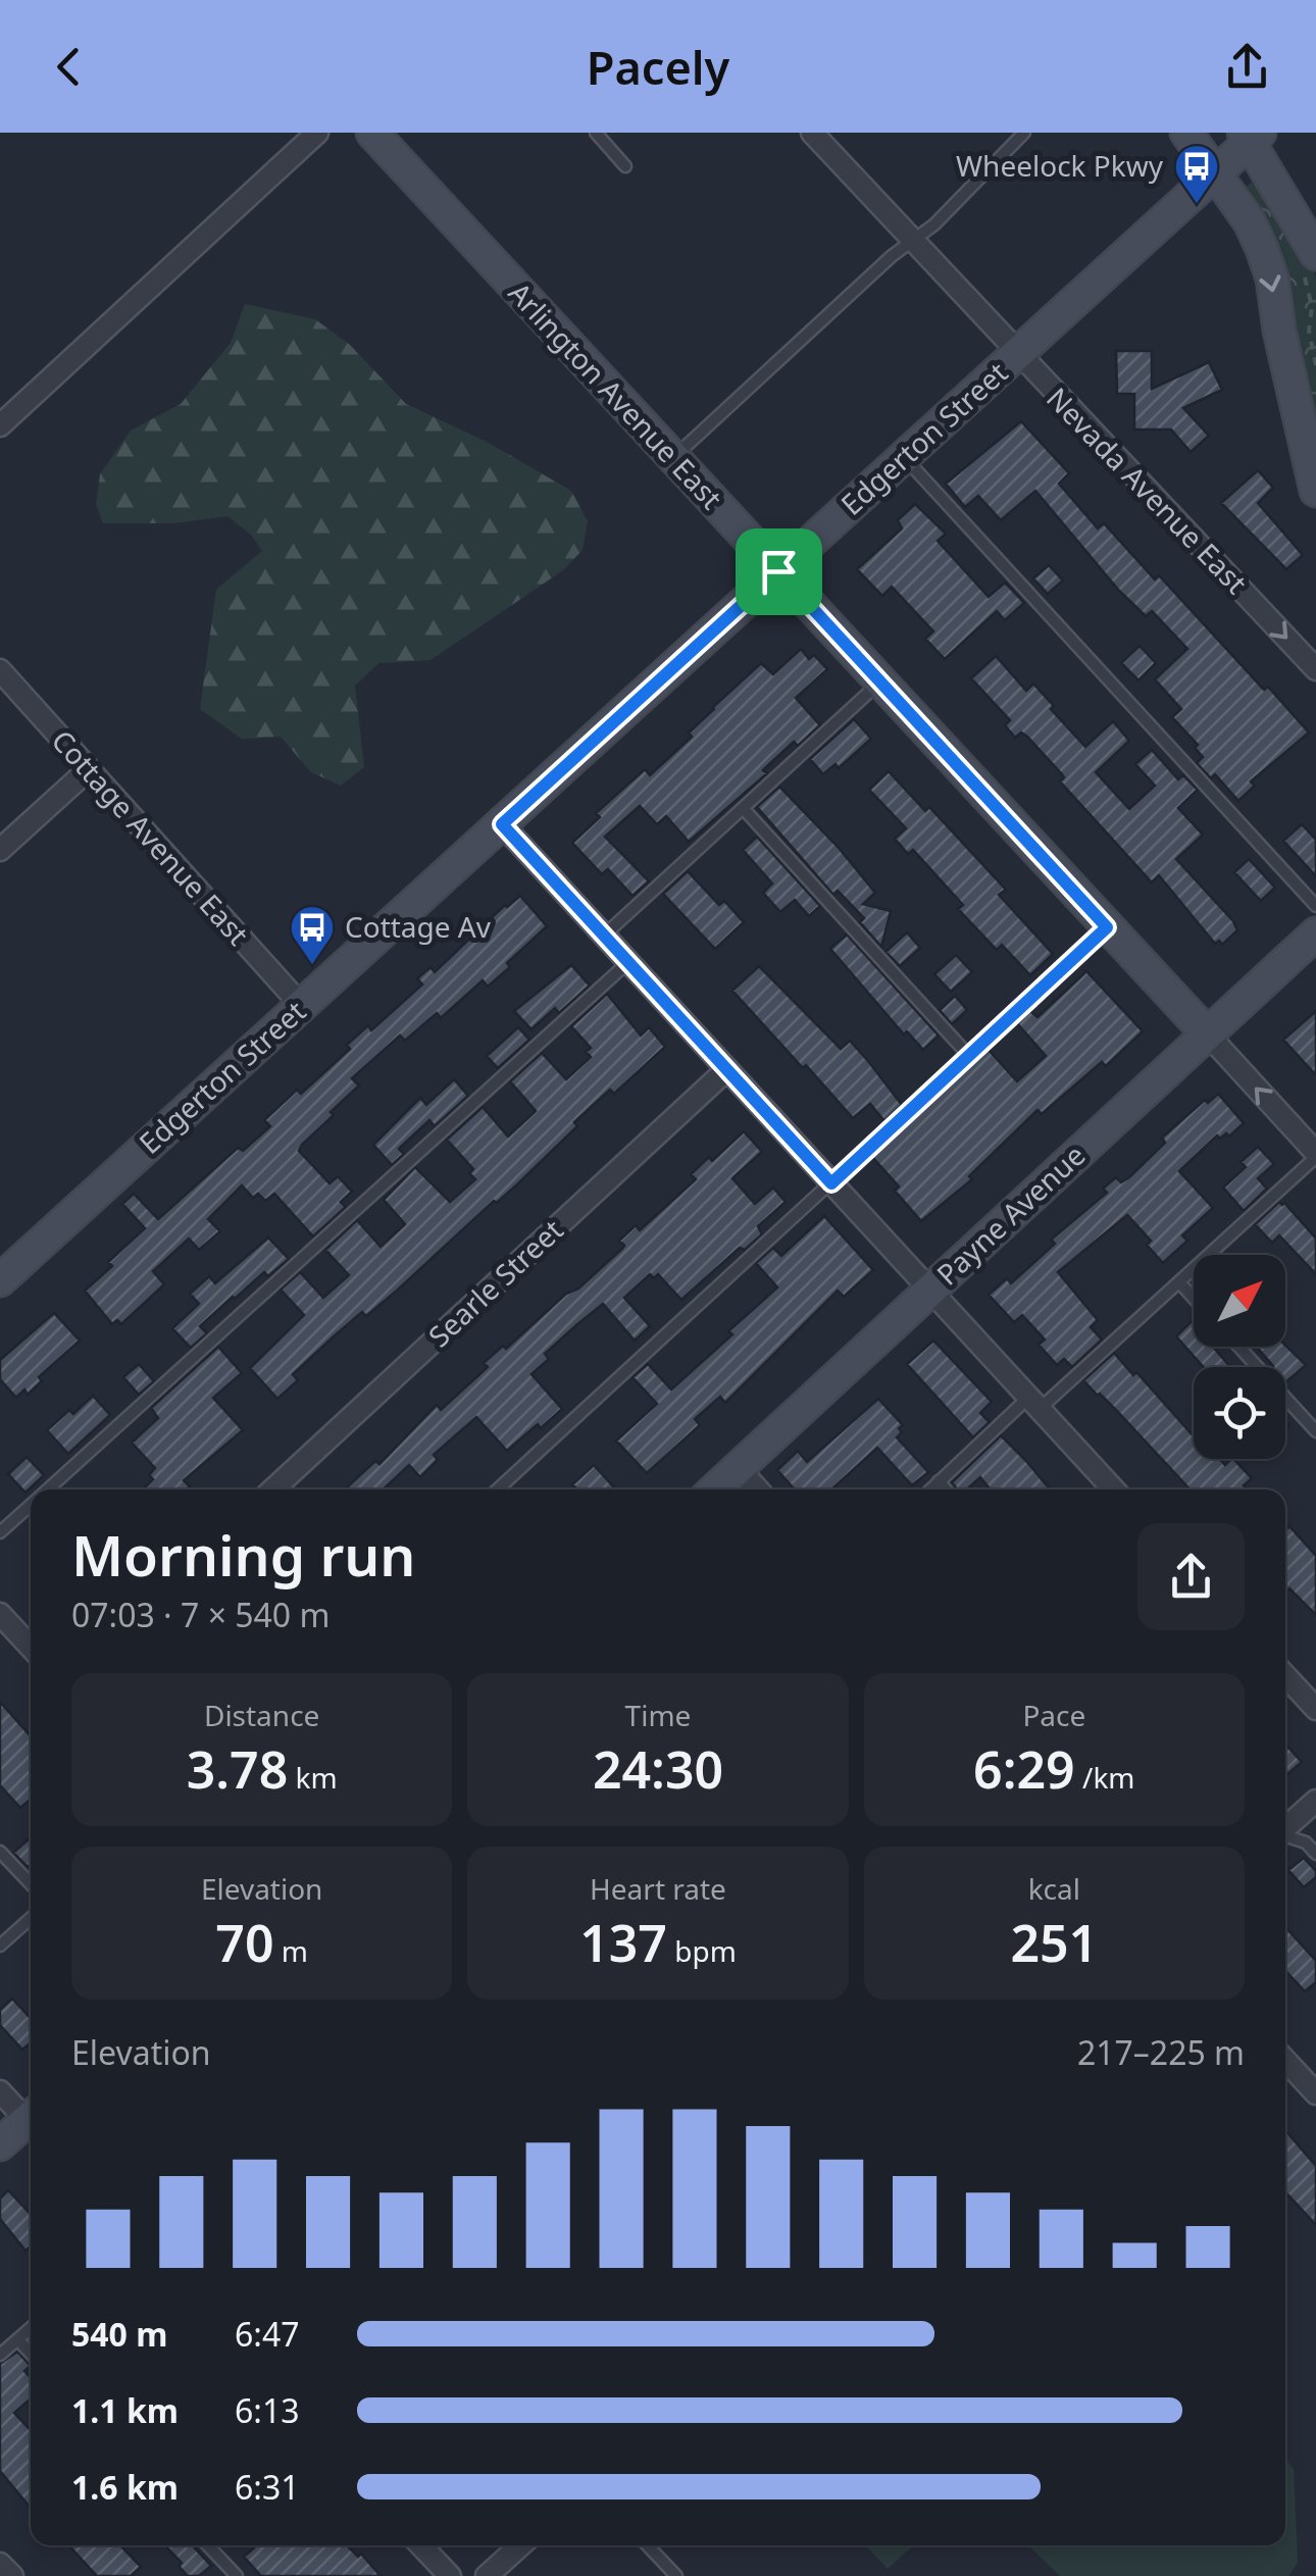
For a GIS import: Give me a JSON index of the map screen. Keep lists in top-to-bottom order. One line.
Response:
{"streets":{"street":["Arlington Avenue East","Edgerton Street","Nevada Avenue East","Cottage Avenue East","Payne Avenue","Searle Street"]},"crossings":[["Arlington Avenue East","Edgerton Street"],["Arlington Avenue East","Payne Avenue"],["Edgerton Street","Nevada Avenue East"],["Edgerton Street","Cottage Avenue East"]],"one_way":["Nevada Avenue East"],"places":{"bus stop":["Wheelock Pkwy","Cottage Av"]},"north":"top right","page":{"header":"Pacely","heading":["Morning run","07:03 · 7 × 540 m"],"stats":[["Distance","3.78 km"],["Time","24:30"],["Pace","6:29 /km"],["Elevation","70 m"],["Heart rate","137 bpm"],["kcal","251"]],"chart":["Elevation","217–225 m"],"list":[{"name":"540 m","note":"6:47"},{"name":"1.1 km","note":"6:13"},{"name":"1.6 km","note":"6:31"}]}}
